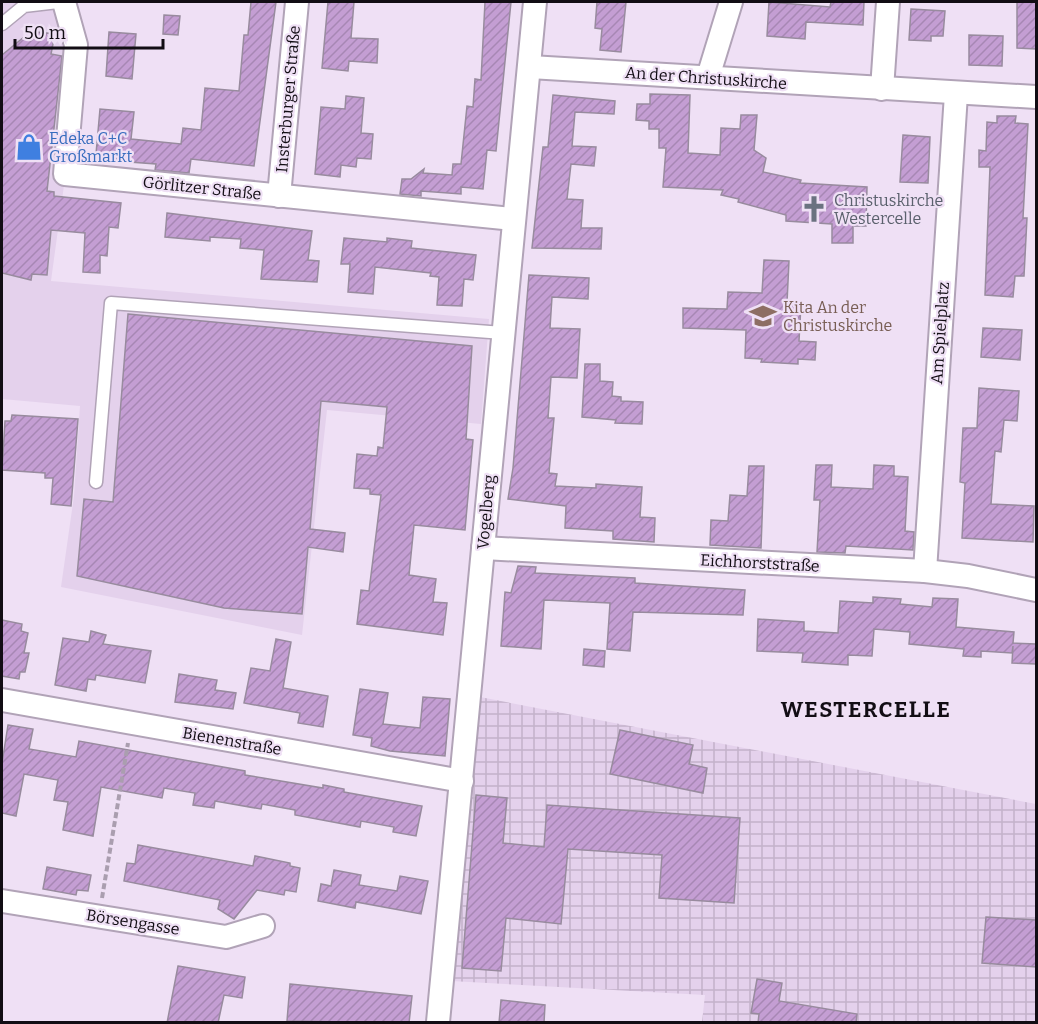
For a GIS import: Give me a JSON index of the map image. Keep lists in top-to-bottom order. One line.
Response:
{"streets":{"street":["An der Christuskirche","Insterburger Straße","Görlitzer Straße","Am Spielplatz","Vogelberg","Eichhorststraße","Bienenstraße","Börsengasse"]},"crossings":[["An der Christuskirche","Am Spielplatz"],["An der Christuskirche","Vogelberg"],["Insterburger Straße","Görlitzer Straße"],["Görlitzer Straße","Vogelberg"],["Am Spielplatz","Eichhorststraße"],["Vogelberg","Eichhorststraße"],["Vogelberg","Bienenstraße"]],"districts":["WESTERCELLE"],"places":{"shop":["Edeka C+C Großmarkt"],"church":["Christuskirche Westercelle"],"school or university":["Kita An der Christuskirche"]},"scale_bar":"50 m"}
